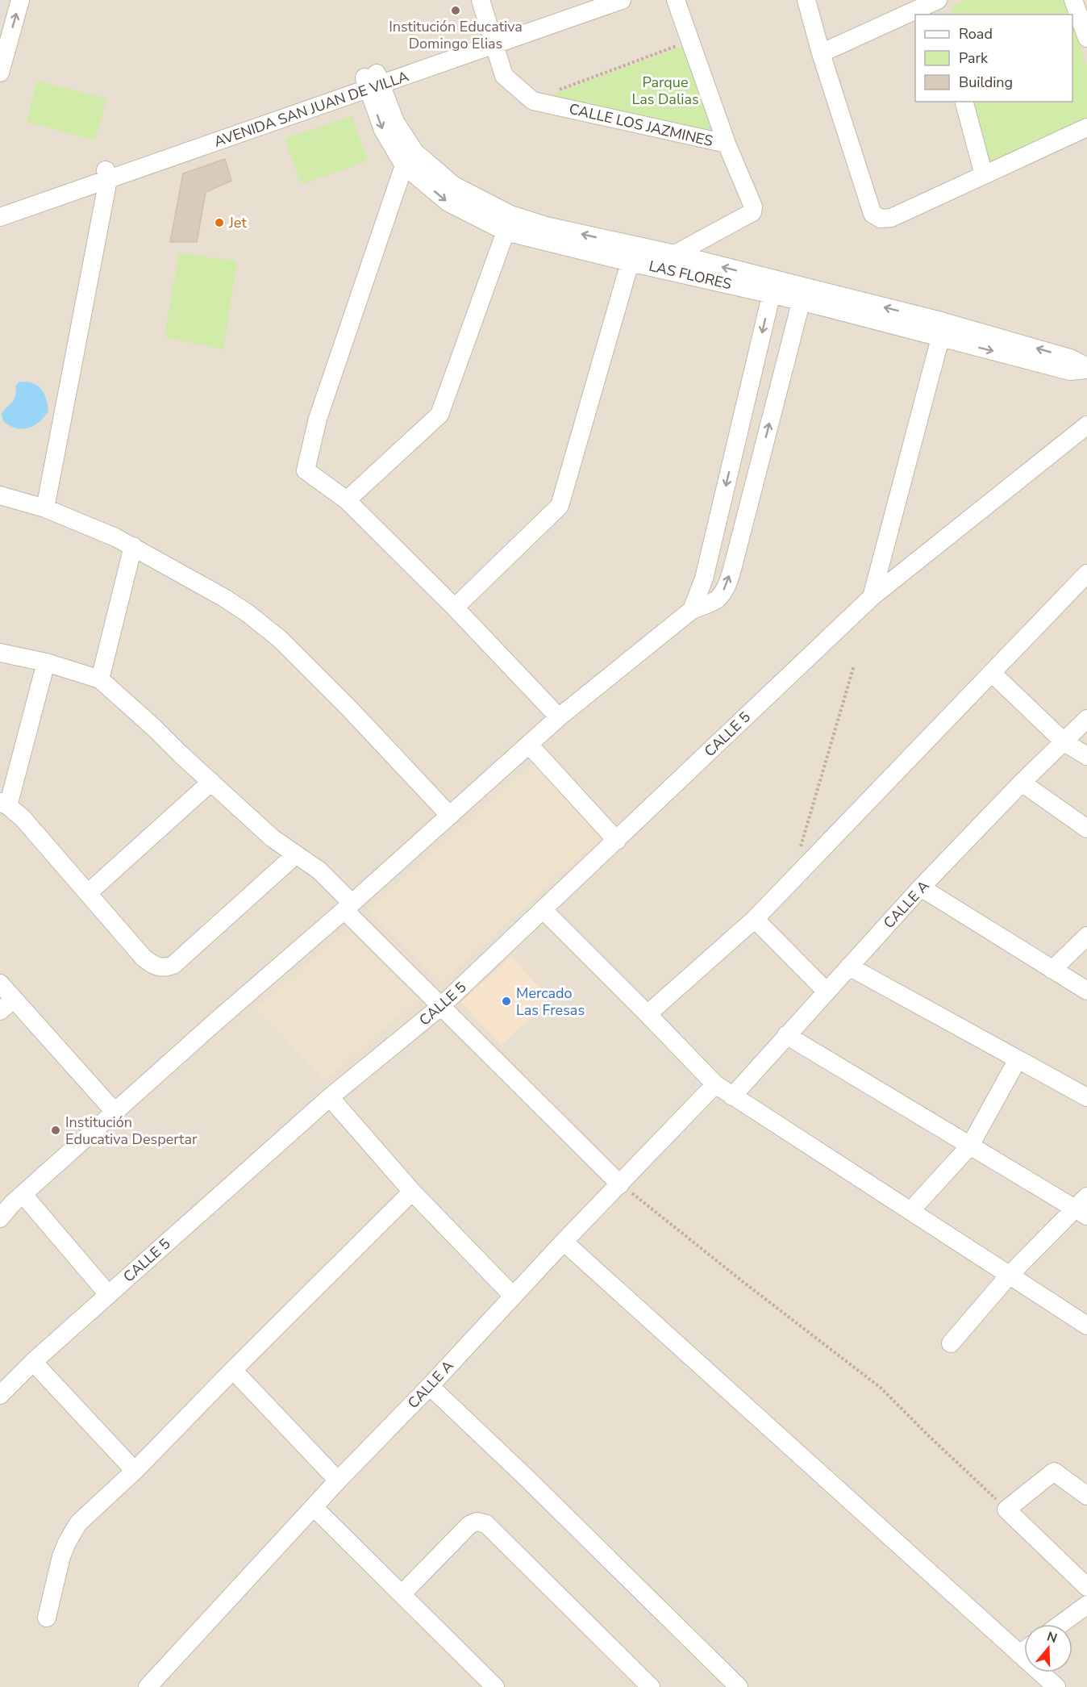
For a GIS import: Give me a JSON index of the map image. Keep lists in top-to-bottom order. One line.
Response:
{"streets":{"street":["AVENIDA SAN JUAN DE VILLA","CALLE LOS JAZMINES","LAS FLORES","CALLE 5","CALLE A"]},"crossings":[["AVENIDA SAN JUAN DE VILLA","CALLE LOS JAZMINES"],["AVENIDA SAN JUAN DE VILLA","LAS FLORES"],["CALLE LOS JAZMINES","LAS FLORES"]],"parks":["Parque Las Dalias"],"places":["Institución Educativa Domingo Elias","Jet","Mercado Las Fresas","Institución Educativa Despertar"],"legend":["Road","Park","Building"],"north":"top"}
